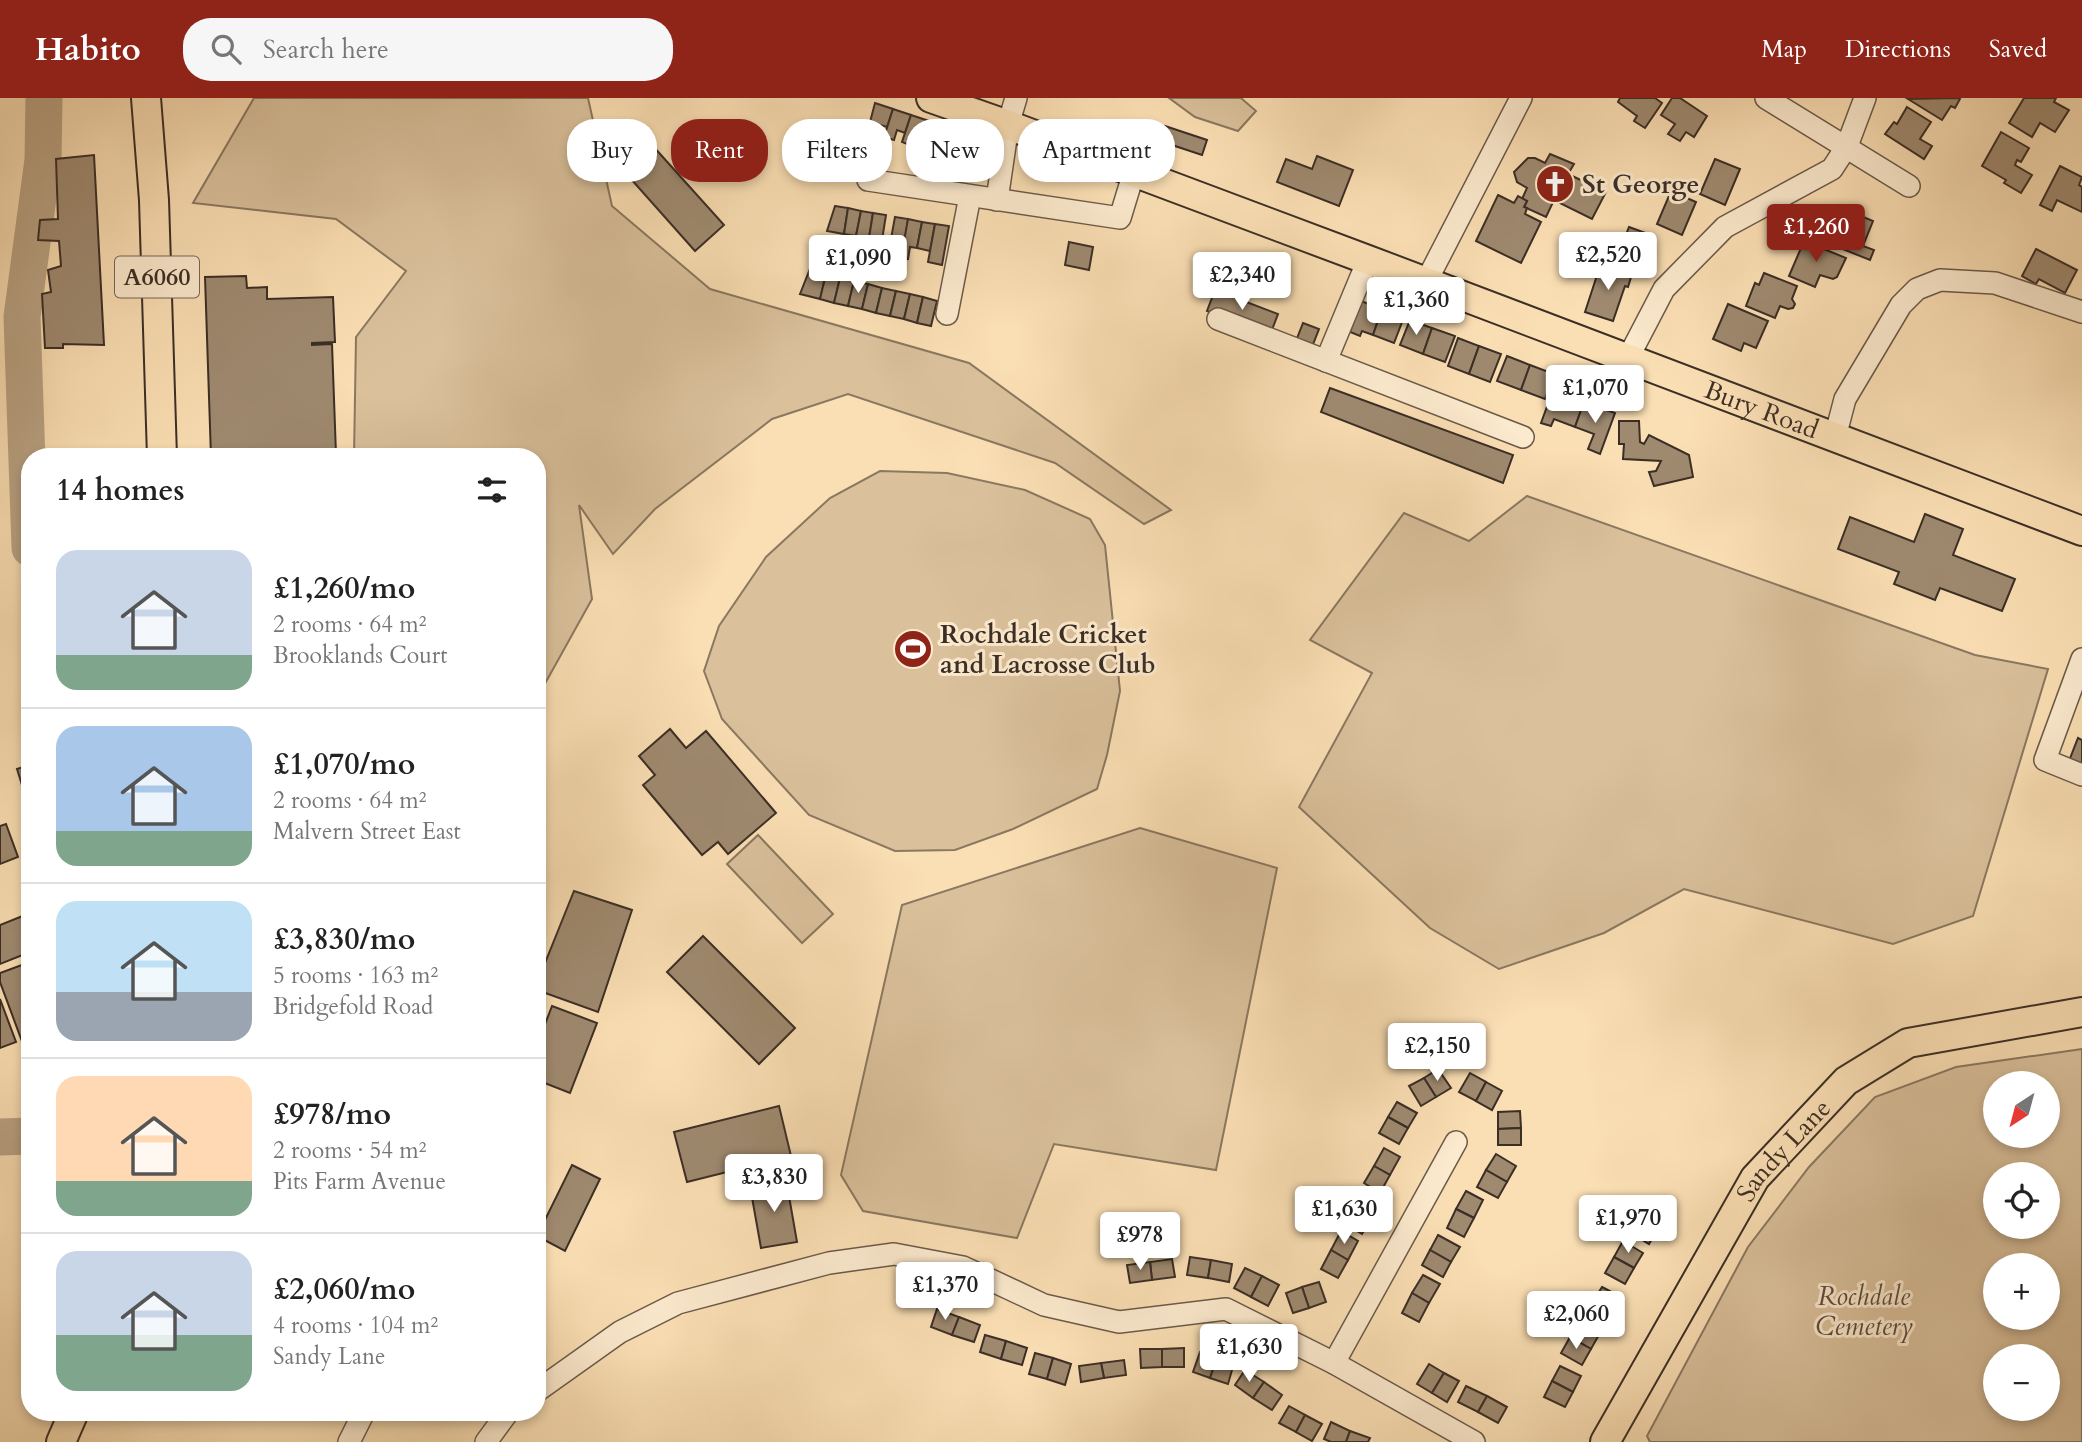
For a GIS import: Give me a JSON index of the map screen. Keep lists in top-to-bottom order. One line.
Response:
{"streets":{"main road":["A6060","Bury Road","Sandy Lane"]},"parks":["Rochdale Cemetery"],"places":{"church":["St George"],"sports":["Rochdale Cricket and Lacrosse Club"]},"north":"bottom left","page":{"header":"Habito","search":"Search here","nav":["Map","Directions","Saved"],"chip":["Buy","Rent","Filters","New","Apartment"],"price":["£1,260","£2,520","£1,090","£2,340","£1,360","£1,070","£2,150","£3,830","£1,630","£1,970","£978","£1,370","£2,060","£1,630"],"heading":"14 homes","list":[{"name":"£1,260/mo","note":"2 rooms · 64 m² · Brooklands Court"},{"name":"£1,070/mo","note":"2 rooms · 64 m² · Malvern Street East"},{"name":"£3,830/mo","note":"5 rooms · 163 m² · Bridgefold Road"},{"name":"£978/mo","note":"2 rooms · 54 m² · Pits Farm Avenue"},{"name":"£2,060/mo","note":"4 rooms · 104 m² · Sandy Lane"}],"map_buttons":["+","−"]}}
